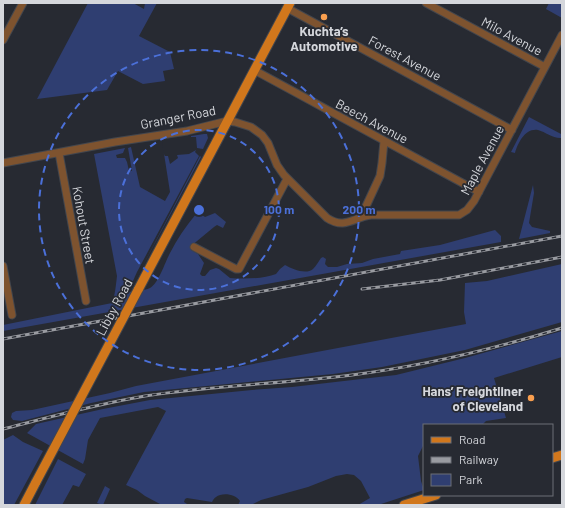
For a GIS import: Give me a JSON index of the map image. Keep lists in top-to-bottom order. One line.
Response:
{"streets":{"main road":["Granger Road","Libby Road"],"street":["Milo Avenue","Forest Avenue","Beech Avenue","Maple Avenue","Kohout Street"]},"crossings":[["Milo Avenue","Maple Avenue"],["Forest Avenue","Granger Road"],["Forest Avenue","Maple Avenue"],["Granger Road","Beech Avenue"],["Granger Road","Maple Avenue"],["Granger Road","Kohout Street"],["Granger Road","Libby Road"],["Beech Avenue","Maple Avenue"],["Maple Avenue","Libby Road"]],"places":["Kuchta’s Automotive","Hans’ Freightliner of Cleveland"],"legend":["Road","Railway","Park"],"rings":["100 m","200 m"]}
